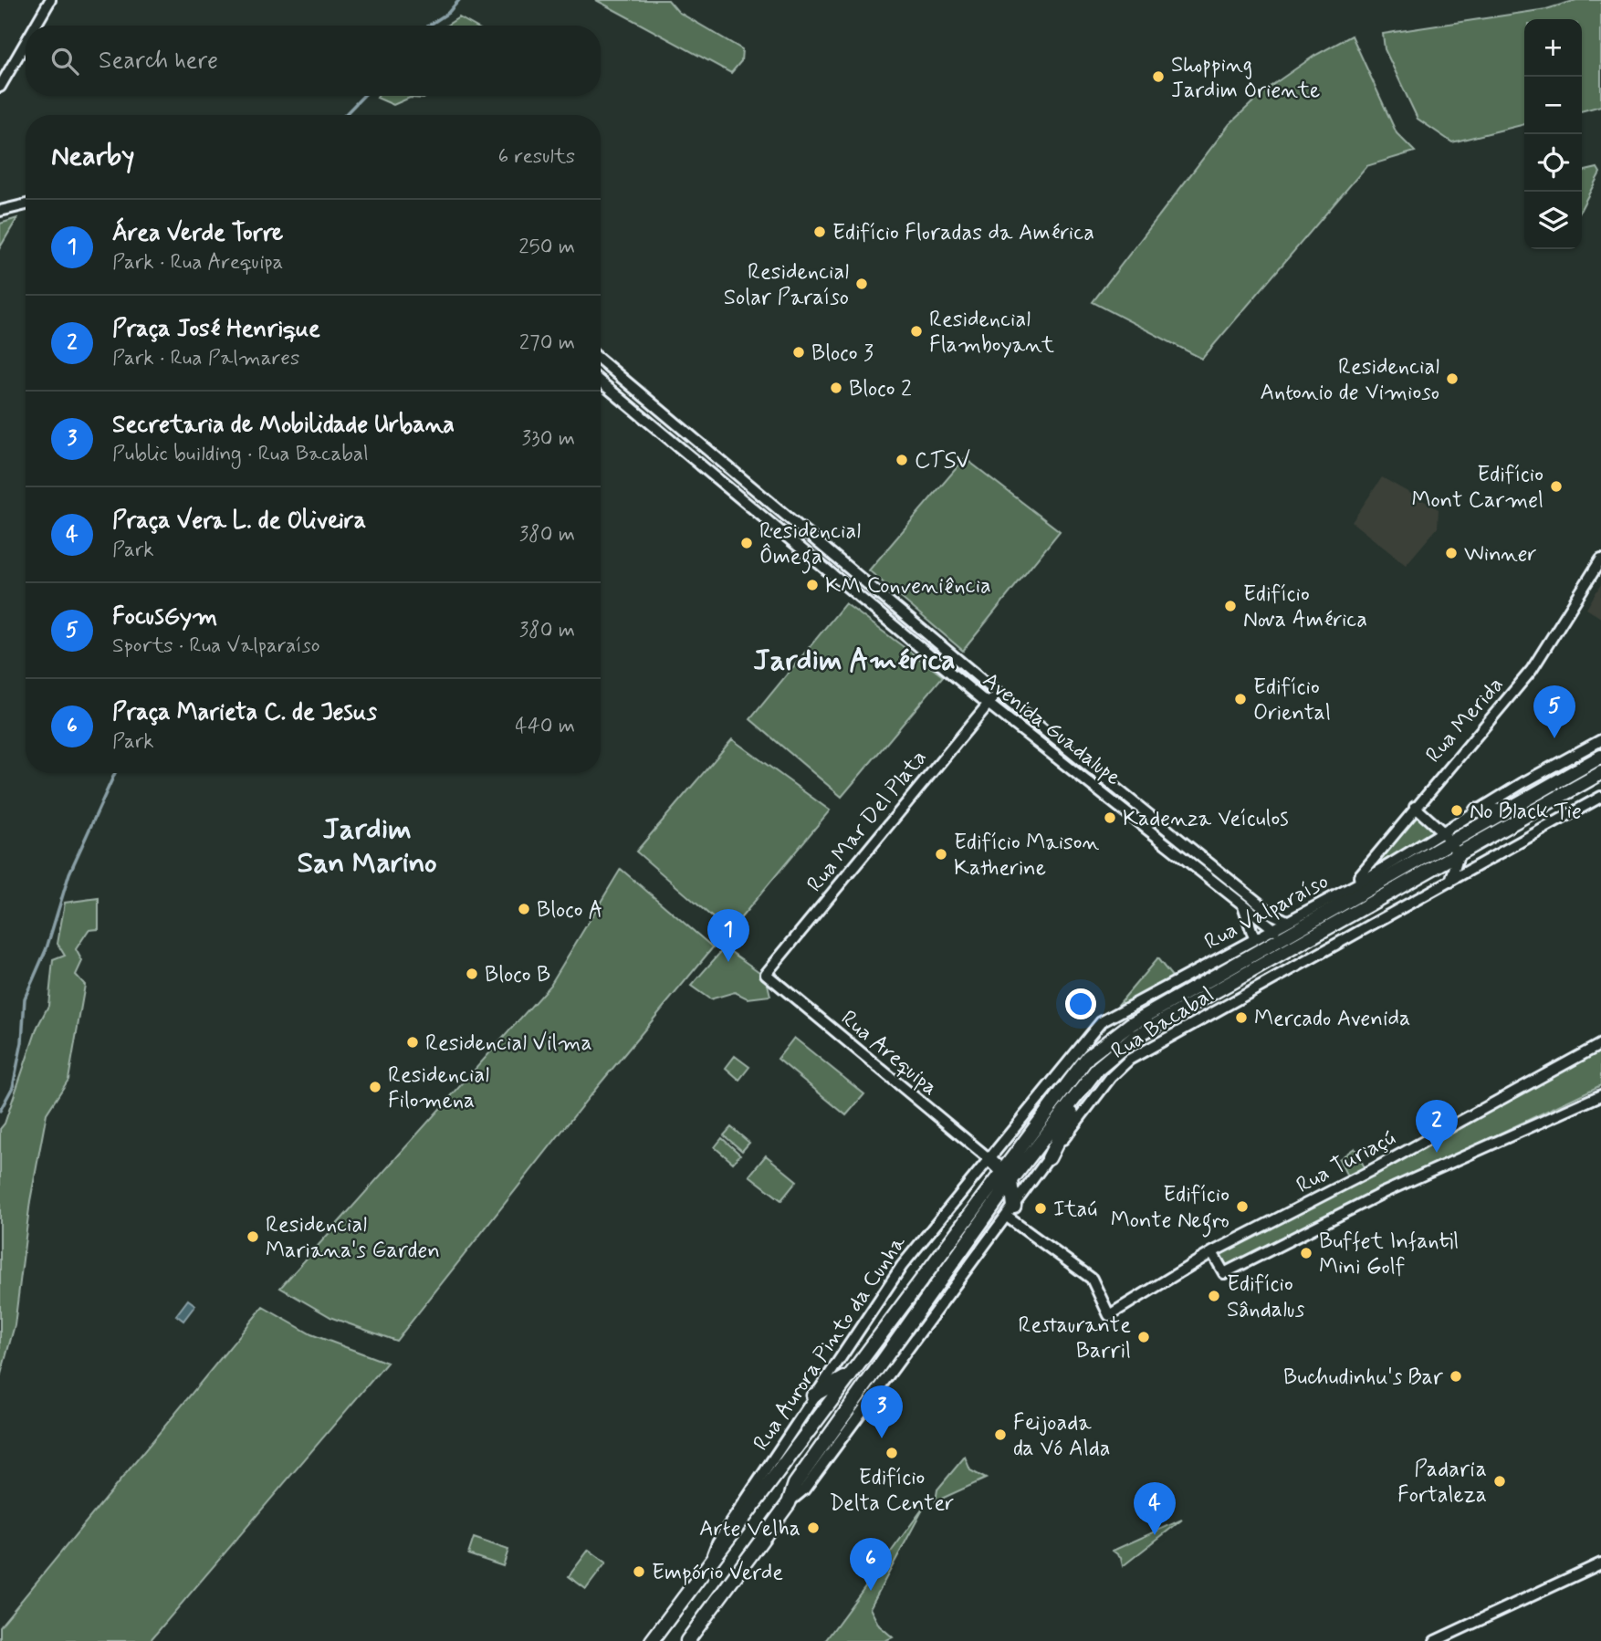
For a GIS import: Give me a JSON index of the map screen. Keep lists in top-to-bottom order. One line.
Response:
{"streets":{"street":["Rua Merida","Avenida Guadalupe","Rua Mar Del Plata","Rua Valparaíso","Rua Bacabal","Rua Arequipa","Rua Turiaçú","Rua Aurora Pinto da Cunha"]},"crossings":[["Rua Merida","Rua Valparaíso"],["Avenida Guadalupe","Rua Mar Del Plata"],["Avenida Guadalupe","Rua Valparaíso"],["Avenida Guadalupe","Rua Bacabal"],["Rua Mar Del Plata","Rua Arequipa"],["Rua Valparaíso","Rua Arequipa"],["Rua Valparaíso","Rua Aurora Pinto da Cunha"],["Rua Bacabal","Rua Turiaçú"],["Rua Arequipa","Rua Aurora Pinto da Cunha"]],"districts":["Jardim América","Jardim San Marino"],"places":["Shopping Jardim Oriente","Edifício Floradas da América","Residencial Solar Paraíso","Residencial Flamboyant","Bloco 3","Residencial Antonio de Vimioso","Bloco 2","CTSV","Edifício Mont Carmel","Residencial Ômega","Winner","KM Conveniência","Edifício Nova América","Edifício Oriental","No Black Tie","Kadenza Veículos","Edifício Maison Katherine","Bloco A","Bloco B","Mercado Avenida","Residencial Vilma","Residencial Filomena","Edifício Monte Negro","Itaú","Residencial Mariana's Garden","Buffet Infantil Mini Golf","Edifício Sândalus","Restaurante Barril","Buchudinhu's Bar","Feijoada da Vó Alda","Edifício Delta Center","Padaria Fortaleza","Arte Velha","Empório Verde"],"page":{"map_buttons":["+","−"],"search":"Search here","heading":["Nearby","6 results"],"list":[{"mark":"1","name":"Área Verde Torre","note":"Park · Rua Arequipa","value":"250 m"},{"mark":"2","name":"Praça José Henrique","note":"Park · Rua Palmares","value":"270 m"},{"mark":"3","name":"Secretaria de Mobilidade Urbana","note":"Public building · Rua Bacabal","value":"330 m"},{"mark":"4","name":"Praça Vera L. de Oliveira","note":"Park","value":"380 m"},{"mark":"5","name":"FocusGym","note":"Sports · Rua Valparaíso","value":"380 m"},{"mark":"6","name":"Praça Marieta C. de Jesus","note":"Park","value":"440 m"}],"pins":["5","1","2","3","4","6"]}}
